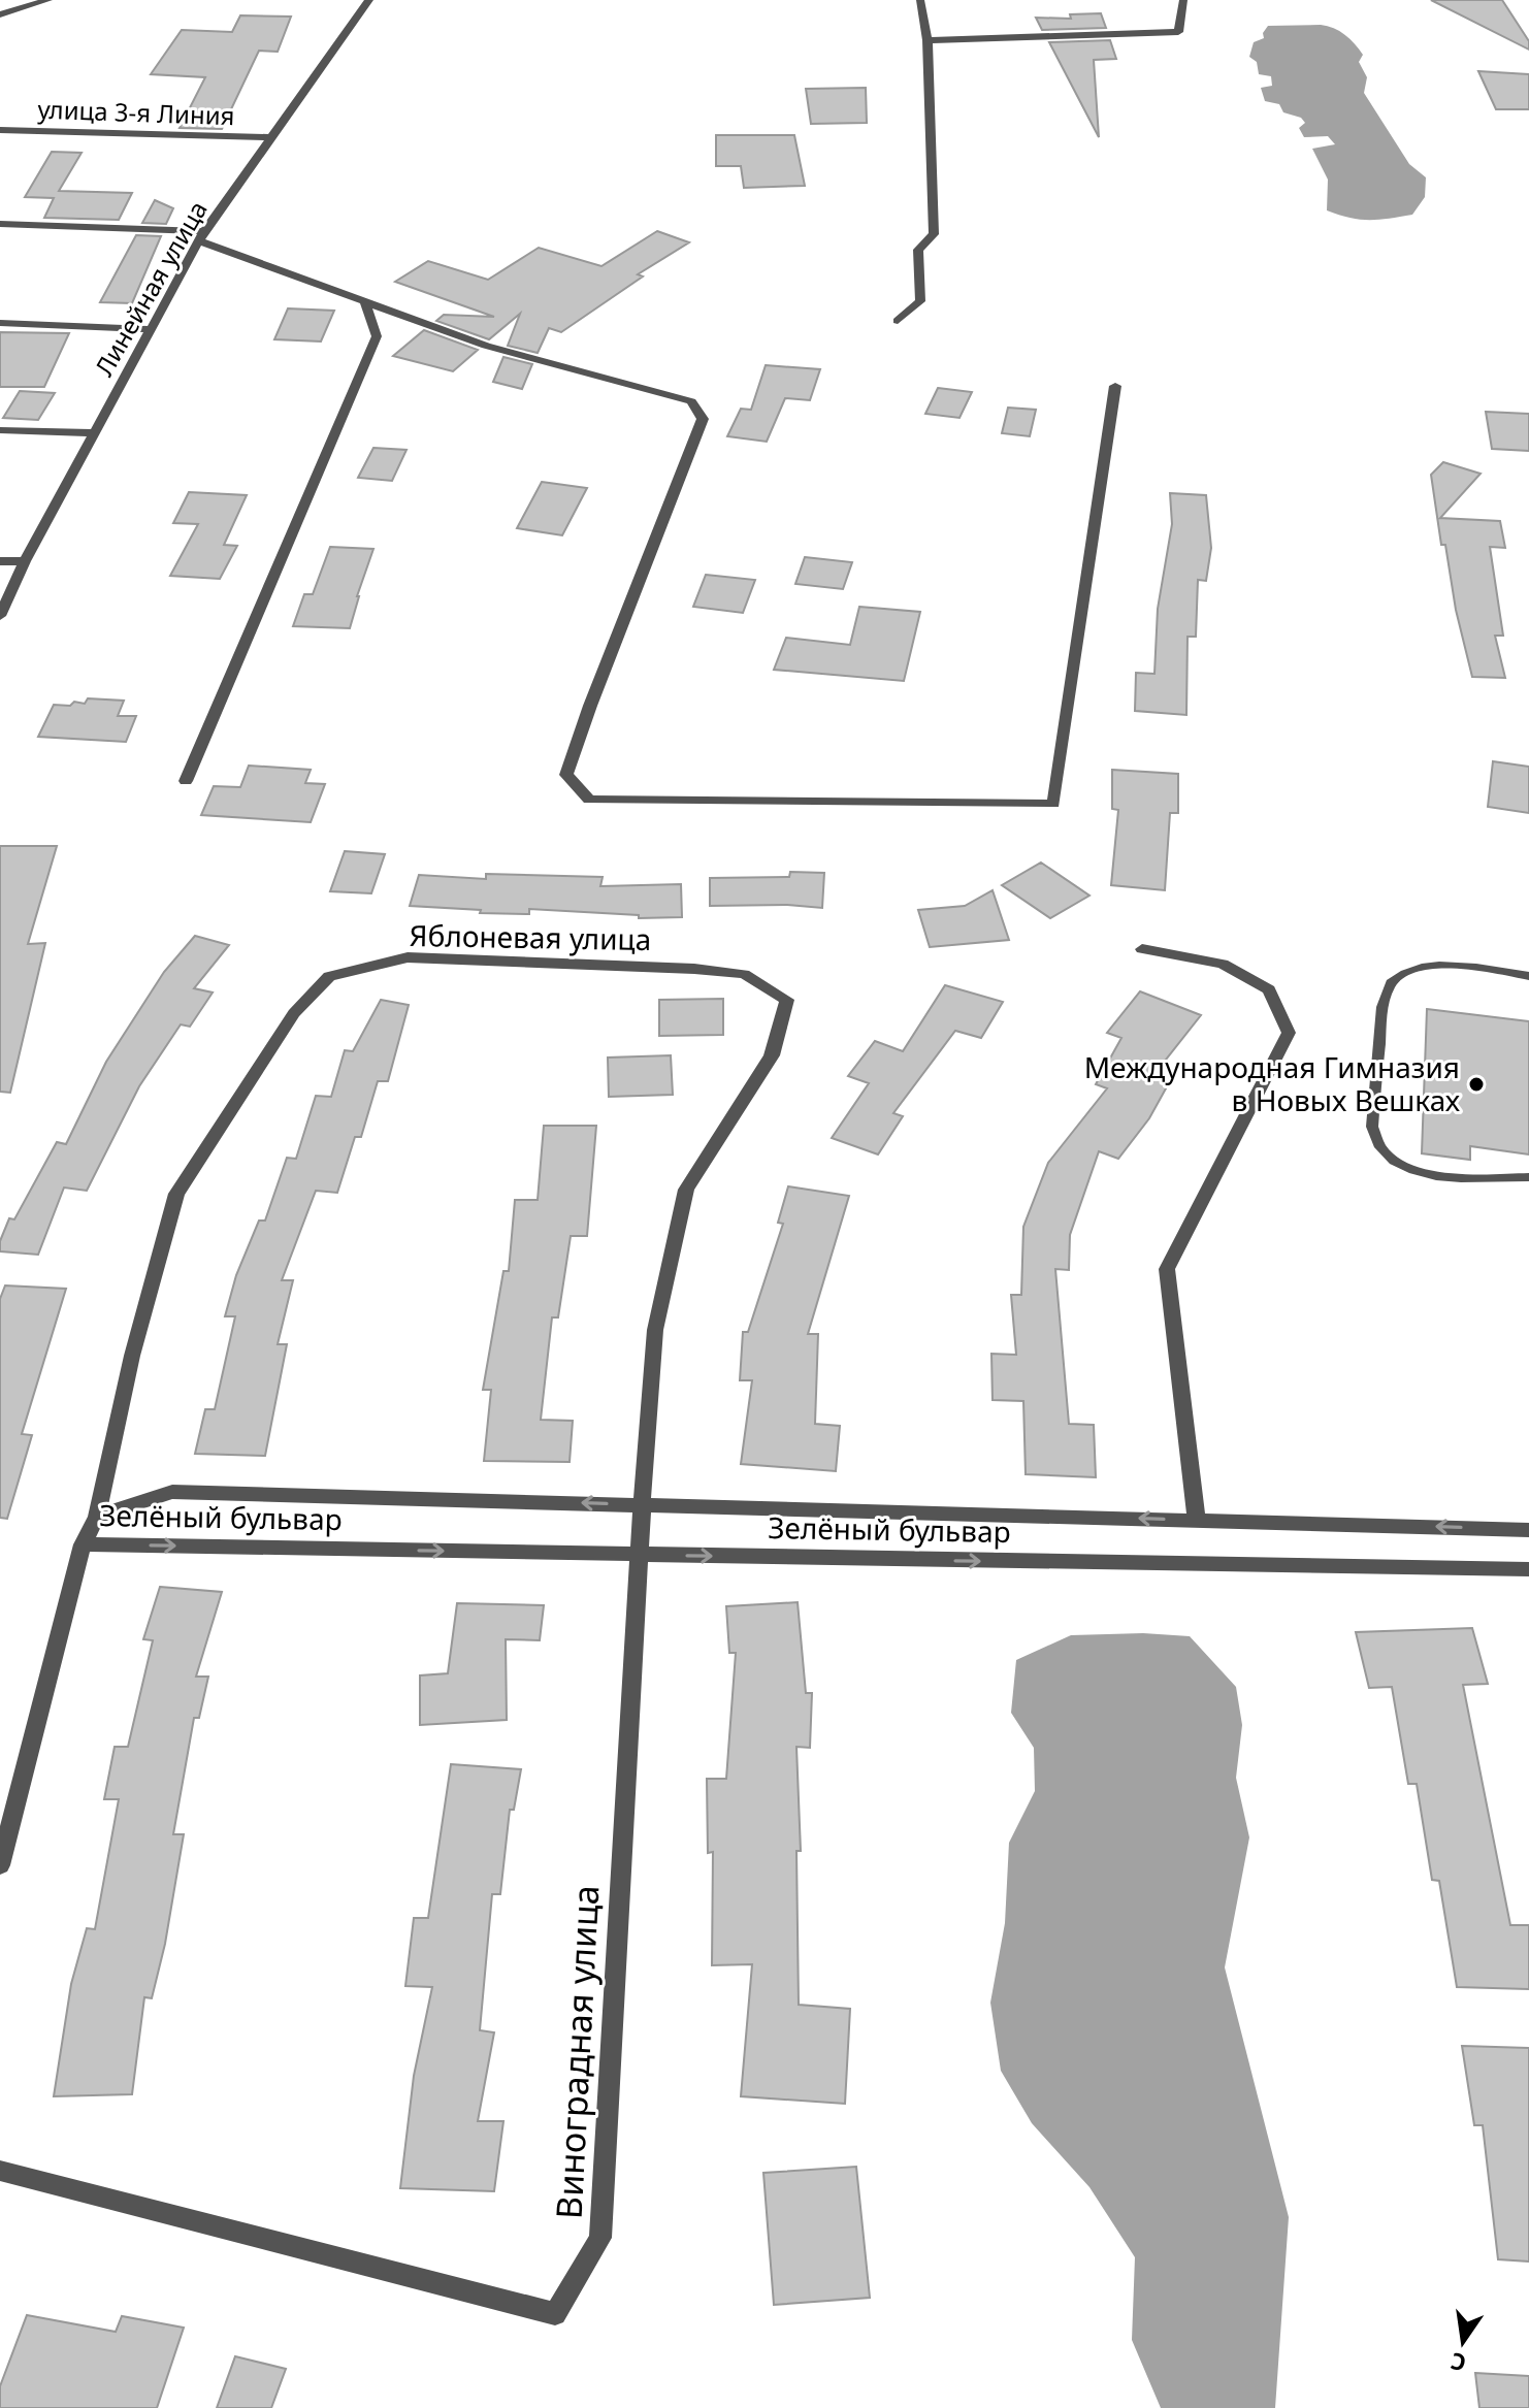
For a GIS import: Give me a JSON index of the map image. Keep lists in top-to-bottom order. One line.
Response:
{"streets":{"street":["улица 3-я Линия","Линейная улица","Яблоневая улица","Зелёный бульвар","Виноградная улица"]},"crossings":[["улица 3-я Линия","Линейная улица"],["Яблоневая улица","Зелёный бульвар"],["Яблоневая улица","Виноградная улица"],["Зелёный бульвар","Виноградная улица"]],"places":["Международная Гимназия в Новых Вешках"],"north":"bottom"}
